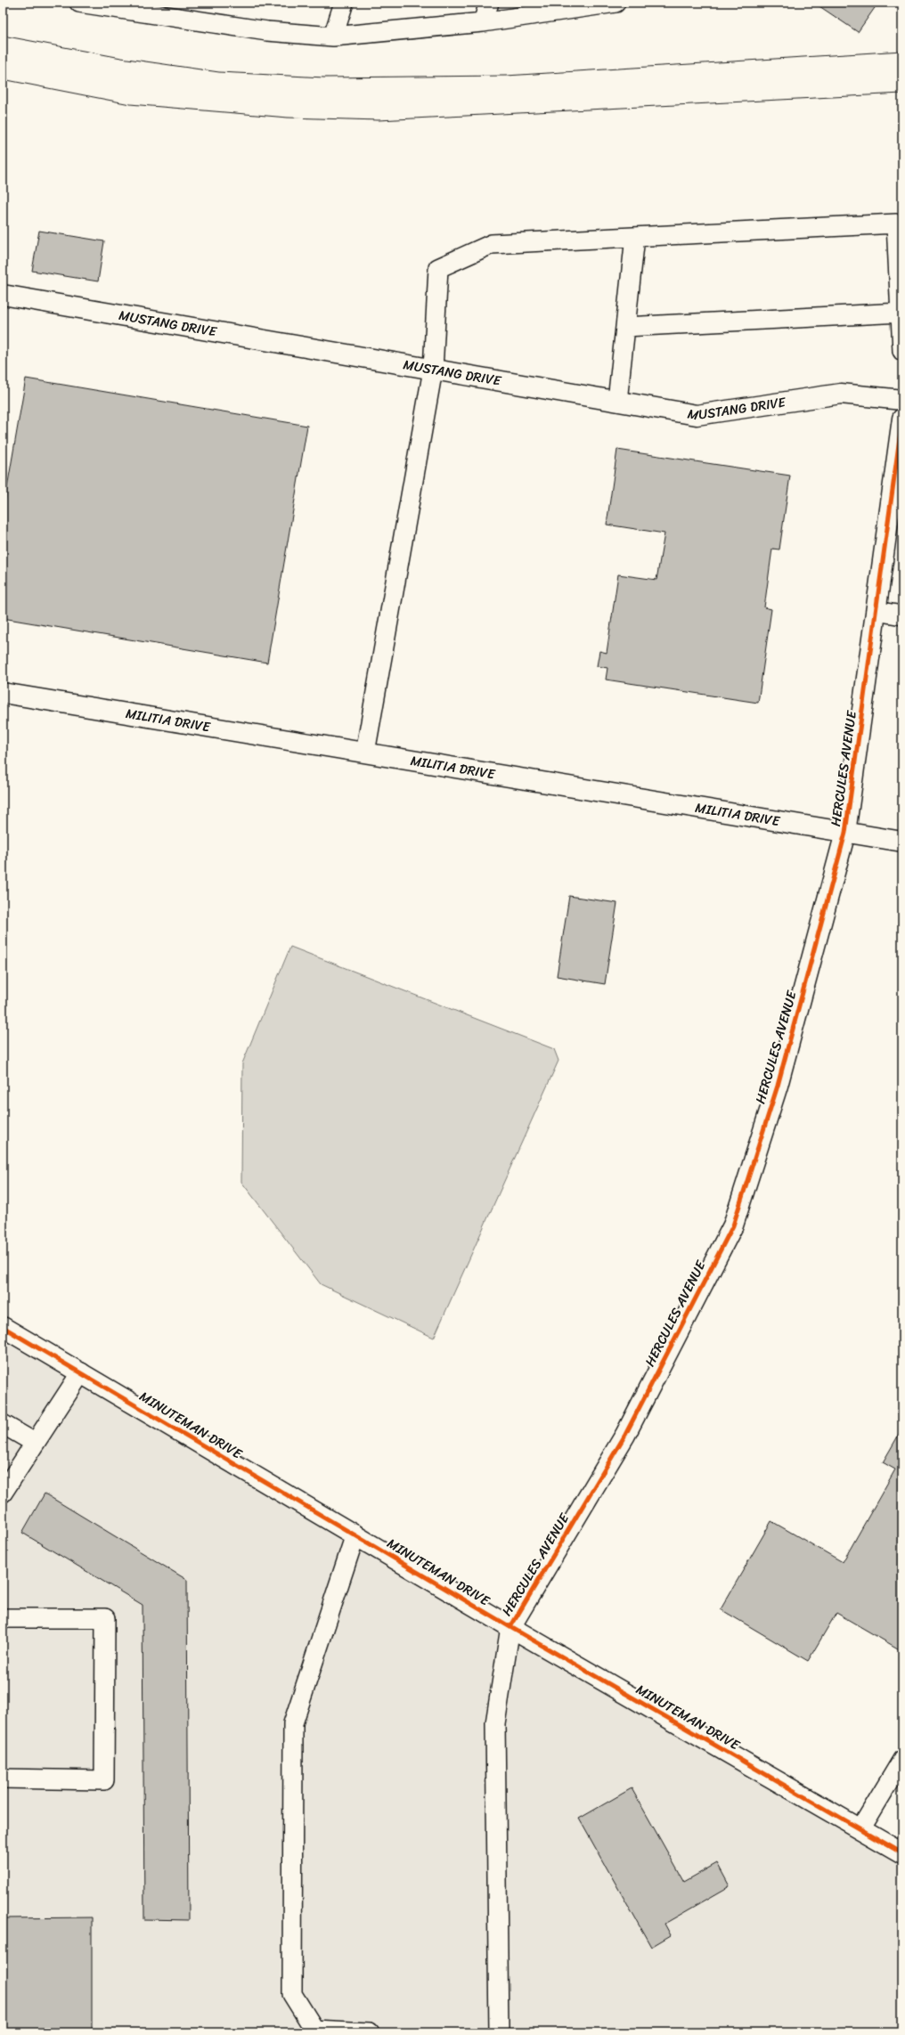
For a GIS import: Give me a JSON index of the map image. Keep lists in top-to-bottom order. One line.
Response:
{"streets":{"street":["MUSTANG DRIVE","MILITIA DRIVE","HERCULES AVENUE","MINUTEMAN DRIVE"]},"crossings":[["MILITIA DRIVE","HERCULES AVENUE"],["HERCULES AVENUE","MINUTEMAN DRIVE"]]}
